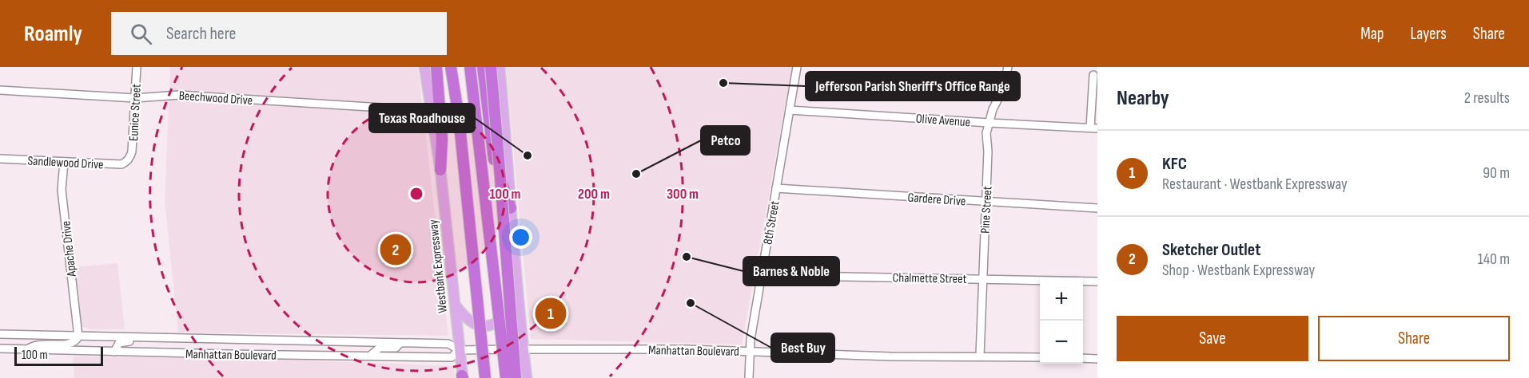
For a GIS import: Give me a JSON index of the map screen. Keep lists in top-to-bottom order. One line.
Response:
{"streets":{"main road":["Westbank Expressway"],"street":["Beechwood Drive","Eunice Street","Olive Avenue","Sandlewood Drive","Gardere Drive","Pine Street","8th Street","Apache Drive","Chalmette Street","Manhattan Boulevard"]},"crossings":[["Beechwood Drive","Eunice Street"],["Eunice Street","Sandlewood Drive"],["Olive Avenue","Pine Street"],["Olive Avenue","8th Street"],["Sandlewood Drive","Apache Drive"],["Gardere Drive","Pine Street"],["Gardere Drive","8th Street"],["Pine Street","Chalmette Street"],["Pine Street","Manhattan Boulevard"],["8th Street","Chalmette Street"],["8th Street","Manhattan Boulevard"],["Apache Drive","Manhattan Boulevard"],["Westbank Expressway","Manhattan Boulevard"]],"places":["Jefferson Parish Sheriff's Office Range","Texas Roadhouse","Petco","Barnes & Noble","Best Buy"],"scale_bar":"100 m","page":{"header":"Roamly","search":"Search here","nav":["Map","Layers","Share"],"heading":["Nearby","2 results"],"list":[{"mark":"1","name":"KFC","note":"Restaurant · Westbank Expressway","value":"90 m"},{"mark":"2","name":"Sketcher Outlet","note":"Shop · Westbank Expressway","value":"140 m"}],"pins":["2","1"],"map_buttons":["+","−"],"buttons":["Save","Share"],"scale":"100 m"},"rings":["100 m","200 m","300 m"]}
